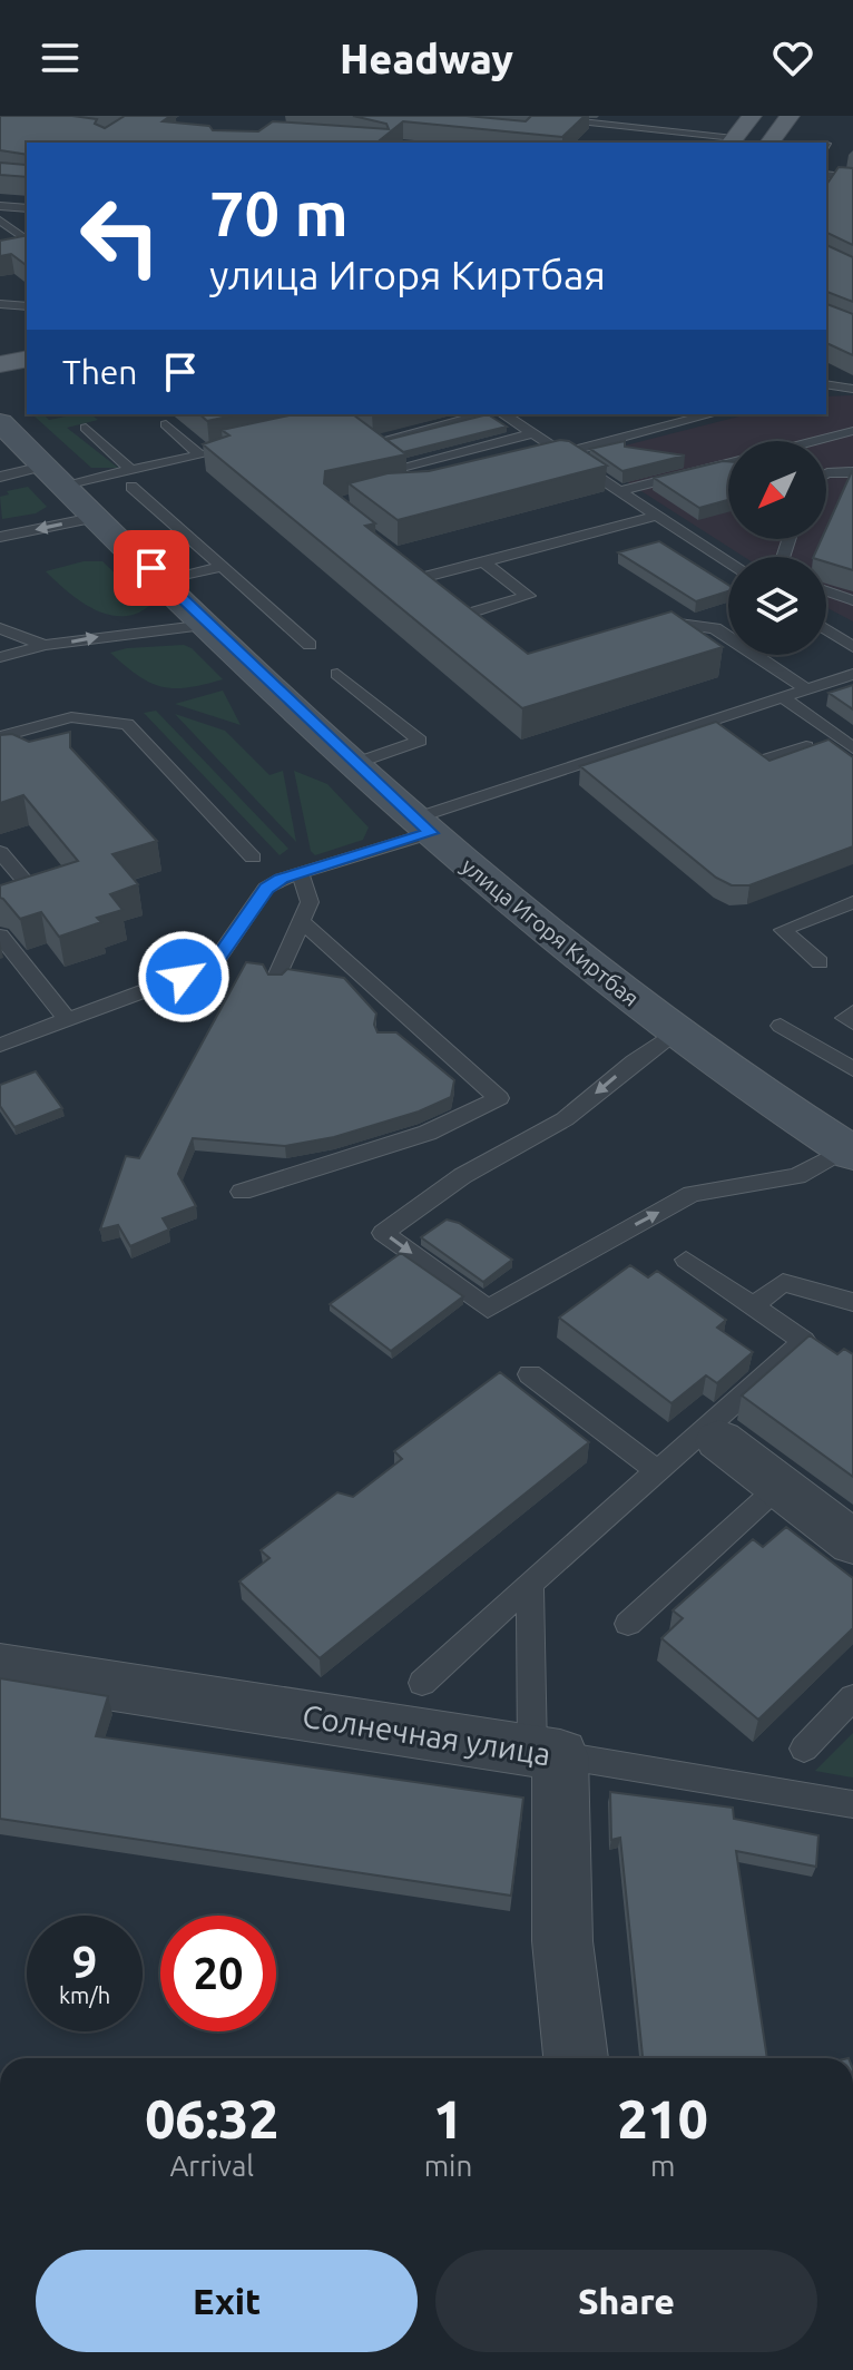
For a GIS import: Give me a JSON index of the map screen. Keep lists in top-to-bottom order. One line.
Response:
{"streets":{"main road":["улица Игоря Киртбая"],"street":["Солнечная улица"]},"north":"bottom left","page":{"header":"Headway","turn":["70 m","улица Игоря Киртбая"],"then":"Then","speed":"9 km/h","limit":"20","eta":["06:32","Arrival","1","min","210","m"],"buttons":["Exit","Share"]}}
